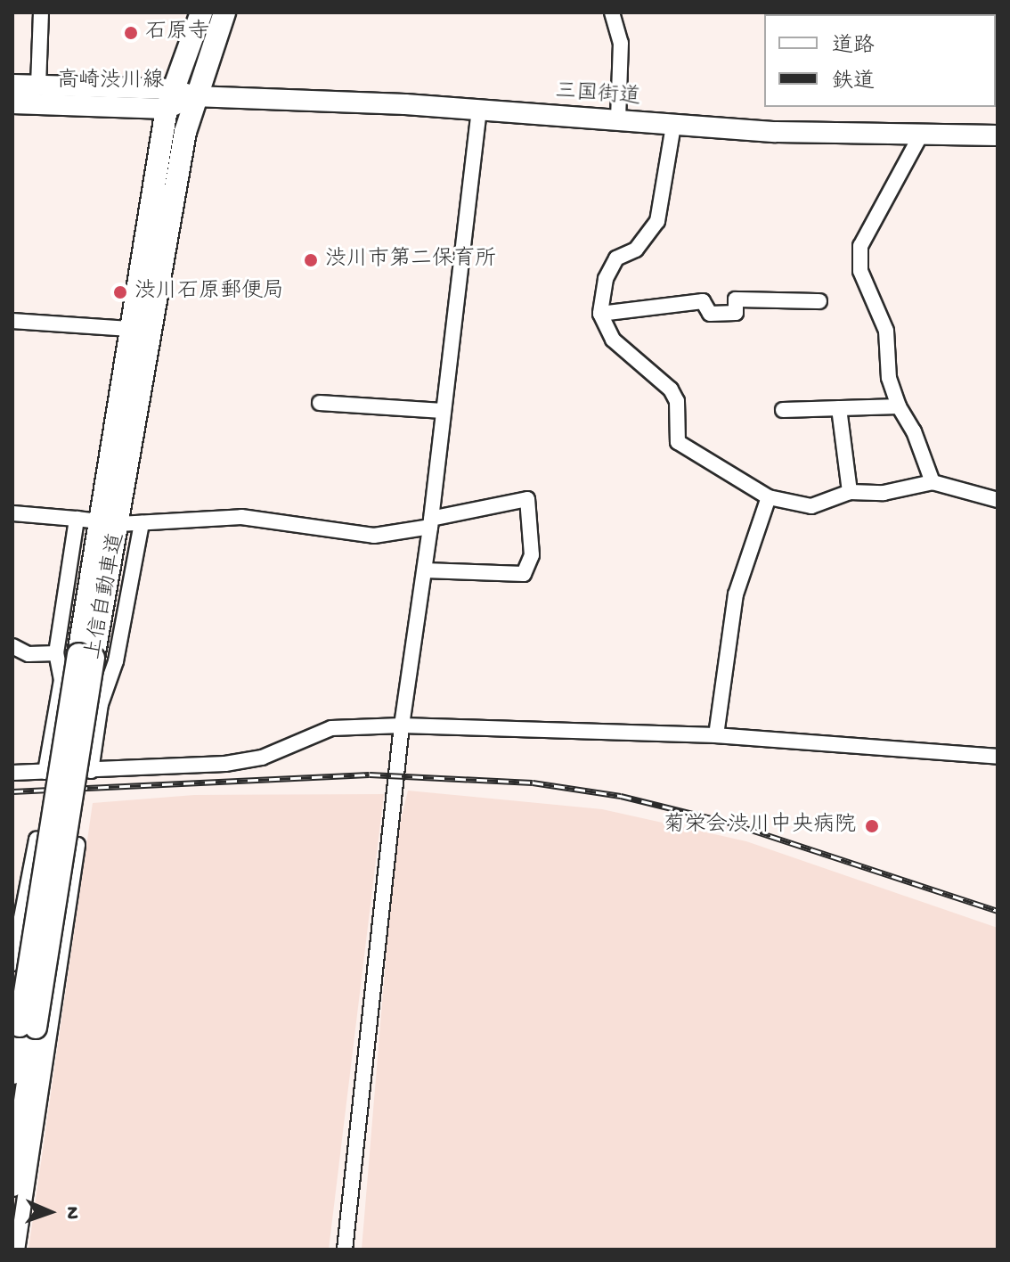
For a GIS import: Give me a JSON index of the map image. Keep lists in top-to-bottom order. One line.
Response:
{"streets":{"highway":["上信自動車道"],"main road":["高崎渋川線","三国街道"]},"crossings":[["高崎渋川線","三国街道"],["高崎渋川線","上信自動車道"],["三国街道","上信自動車道"]],"places":["石原寺","渋川市第二保育所","渋川石原郵便局","菊栄会渋川中央病院"],"legend":["道路","鉄道"],"north":"right"}
